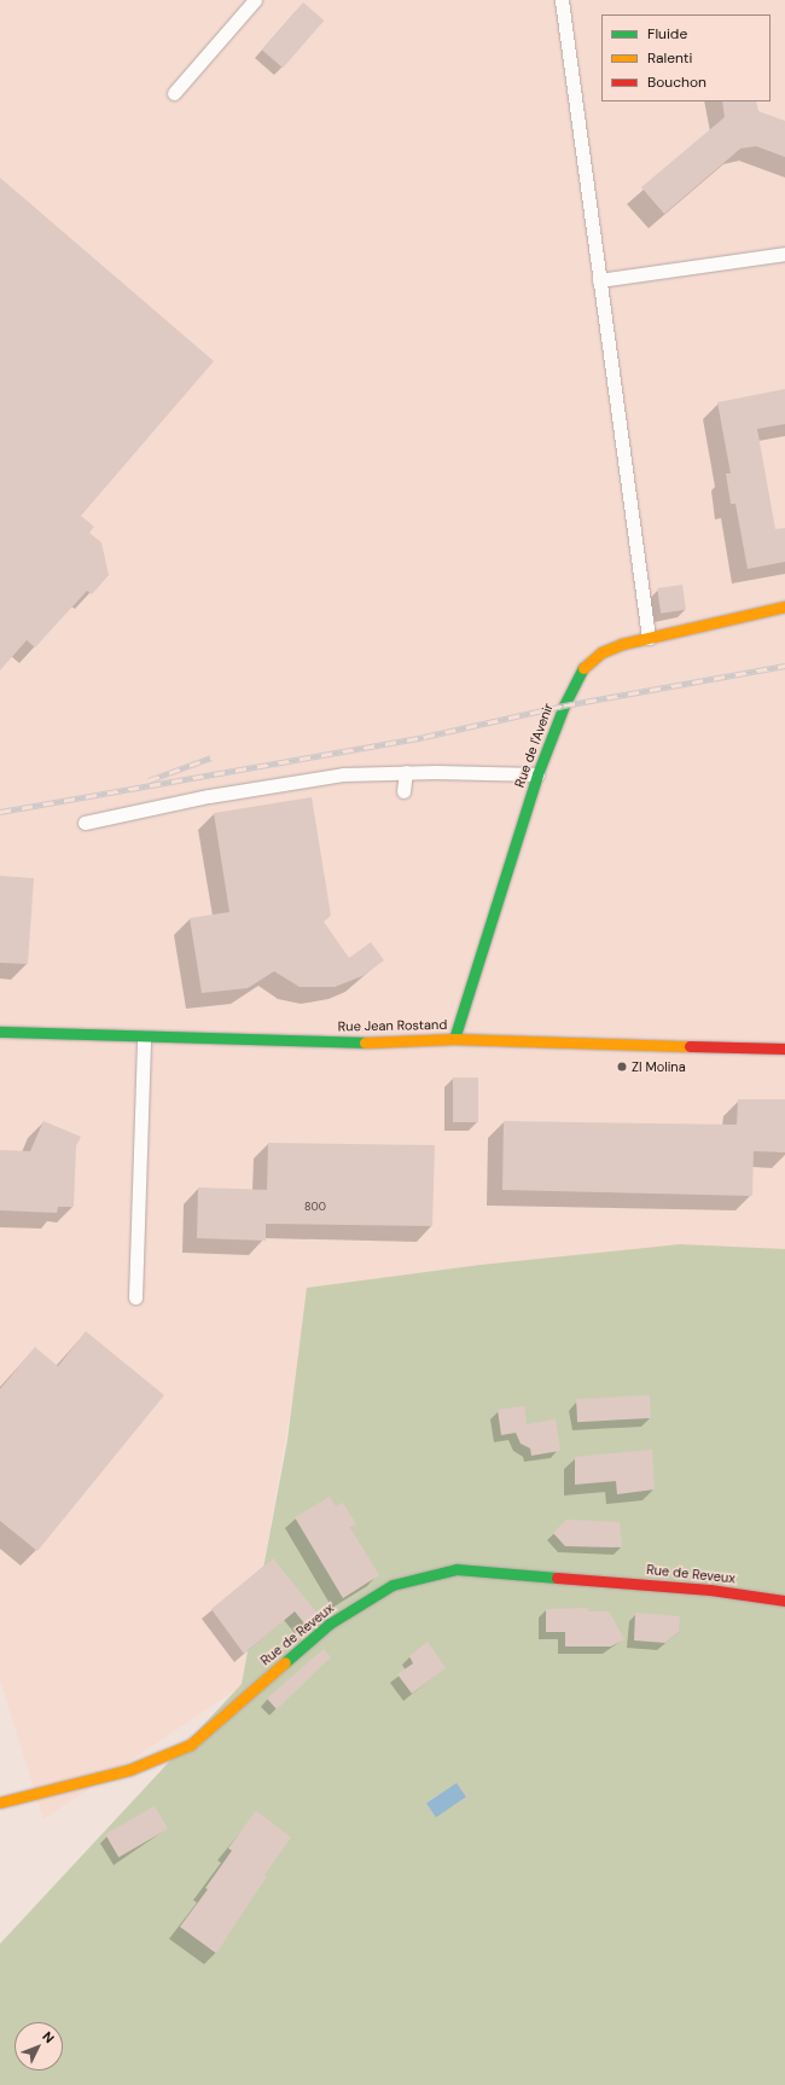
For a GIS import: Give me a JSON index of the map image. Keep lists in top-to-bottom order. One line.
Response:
{"streets":{"street":["Rue de l'Avenir","Rue Jean Rostand","Rue de Reveux"]},"crossings":[["Rue de l'Avenir","Rue Jean Rostand"]],"places":["ZI Molina"],"house_numbers":["800"],"legend":["Fluide","Ralenti","Bouchon"],"north":"top right"}
